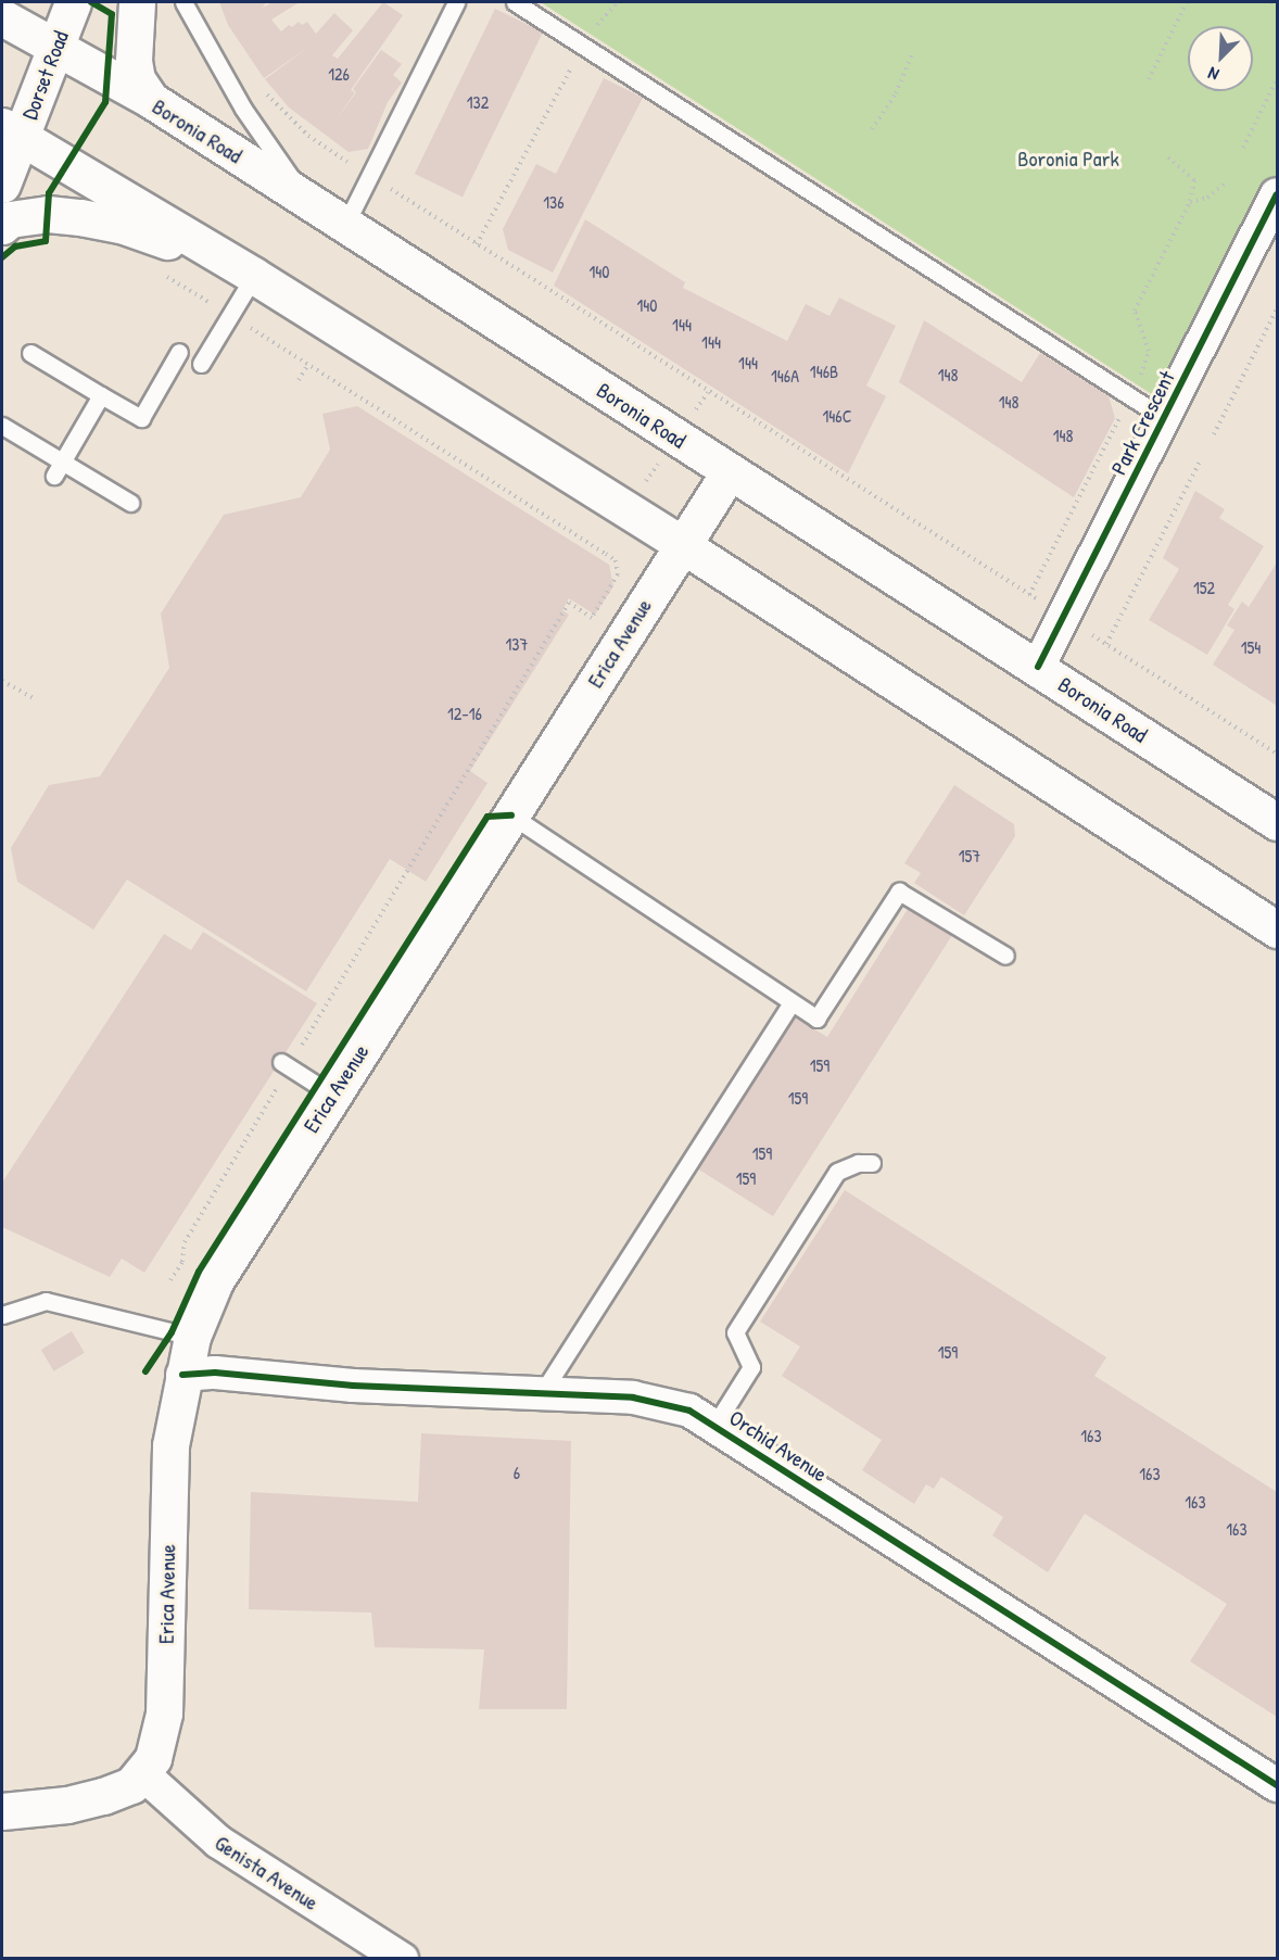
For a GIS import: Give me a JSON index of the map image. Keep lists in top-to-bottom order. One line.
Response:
{"streets":{"main road":["Dorset Road","Boronia Road","Erica Avenue"],"street":["Park Crescent","Orchid Avenue","Genista Avenue"]},"crossings":[["Dorset Road","Boronia Road"],["Boronia Road","Park Crescent"],["Boronia Road","Erica Avenue"],["Erica Avenue","Orchid Avenue"],["Erica Avenue","Genista Avenue"]],"parks":["Boronia Park"],"house_numbers":["126","132","136","140","140","144","144","144","146B","148","146A","148","146C","148","152","137","154","12-16","157","159","159","159","159","159","163","6","163","163","163"],"north":"bottom left"}
